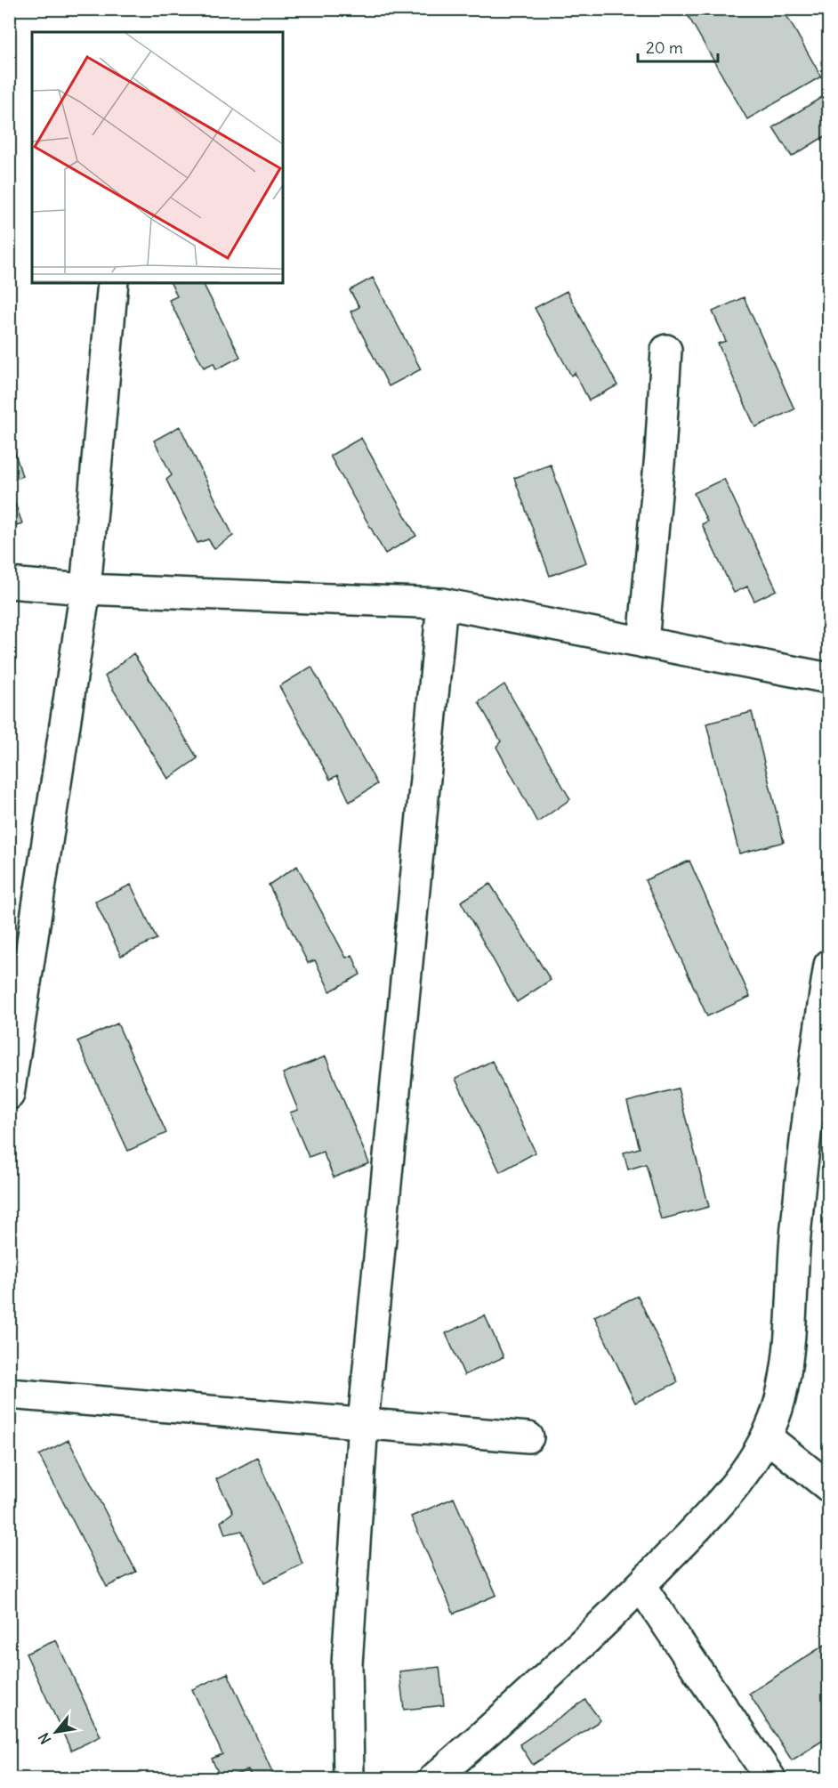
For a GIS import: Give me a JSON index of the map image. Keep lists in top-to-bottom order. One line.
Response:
{"scale_bar":"20 m","north":"bottom left"}
